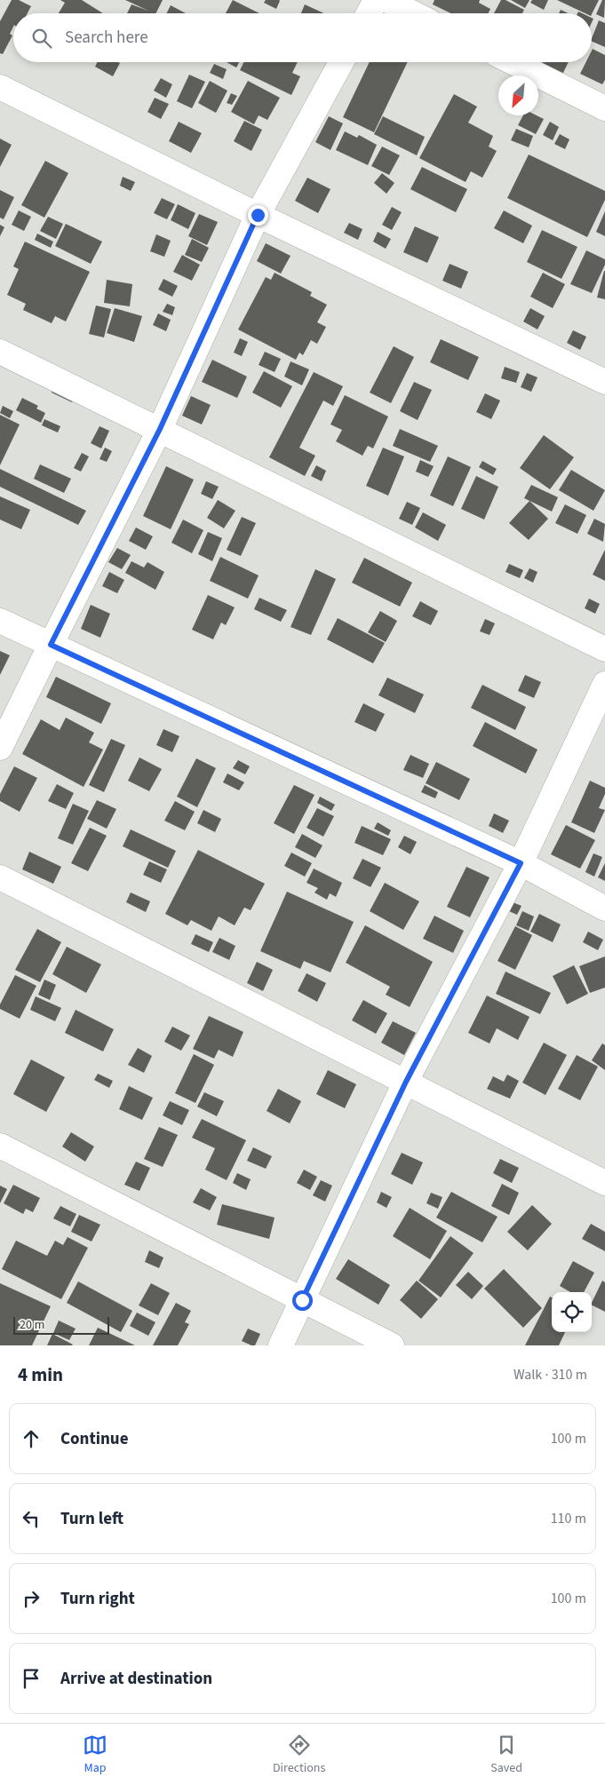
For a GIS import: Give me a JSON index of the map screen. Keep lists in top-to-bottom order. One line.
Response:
{"scale_bar":"20 m","north":"bottom left","page":{"search":"Search here","scale":"20 m","heading":["4 min","Walk · 310 m"],"list":[["Continue","100 m"],["Turn left","110 m"],["Turn right","100 m"],"Arrive at destination"],"nav":["Map","Directions","Saved"]}}
